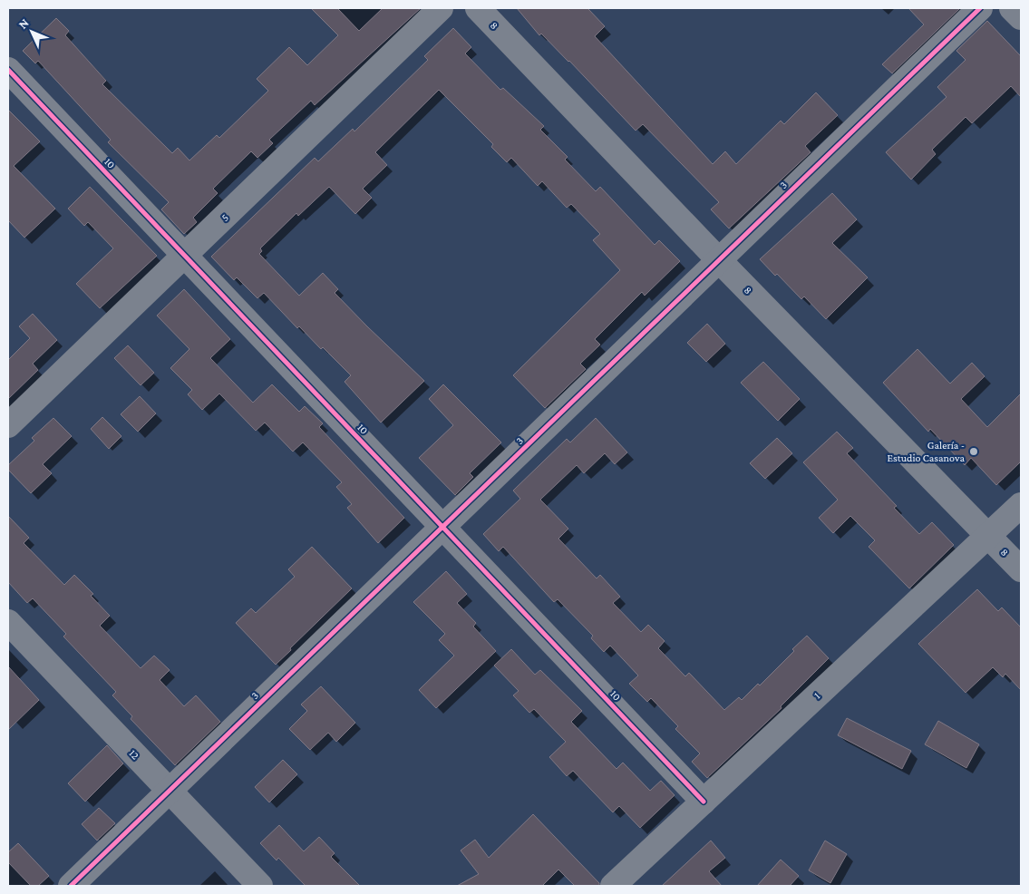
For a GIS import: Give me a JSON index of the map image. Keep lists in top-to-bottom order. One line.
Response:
{"streets":{"street":["8","10","3","5","1","12"]},"crossings":[["8","3"],["8","1"],["10","3"],["10","5"],["10","1"],["3","12"]],"places":["Galería - Estudio Casanova"],"north":"top left"}
